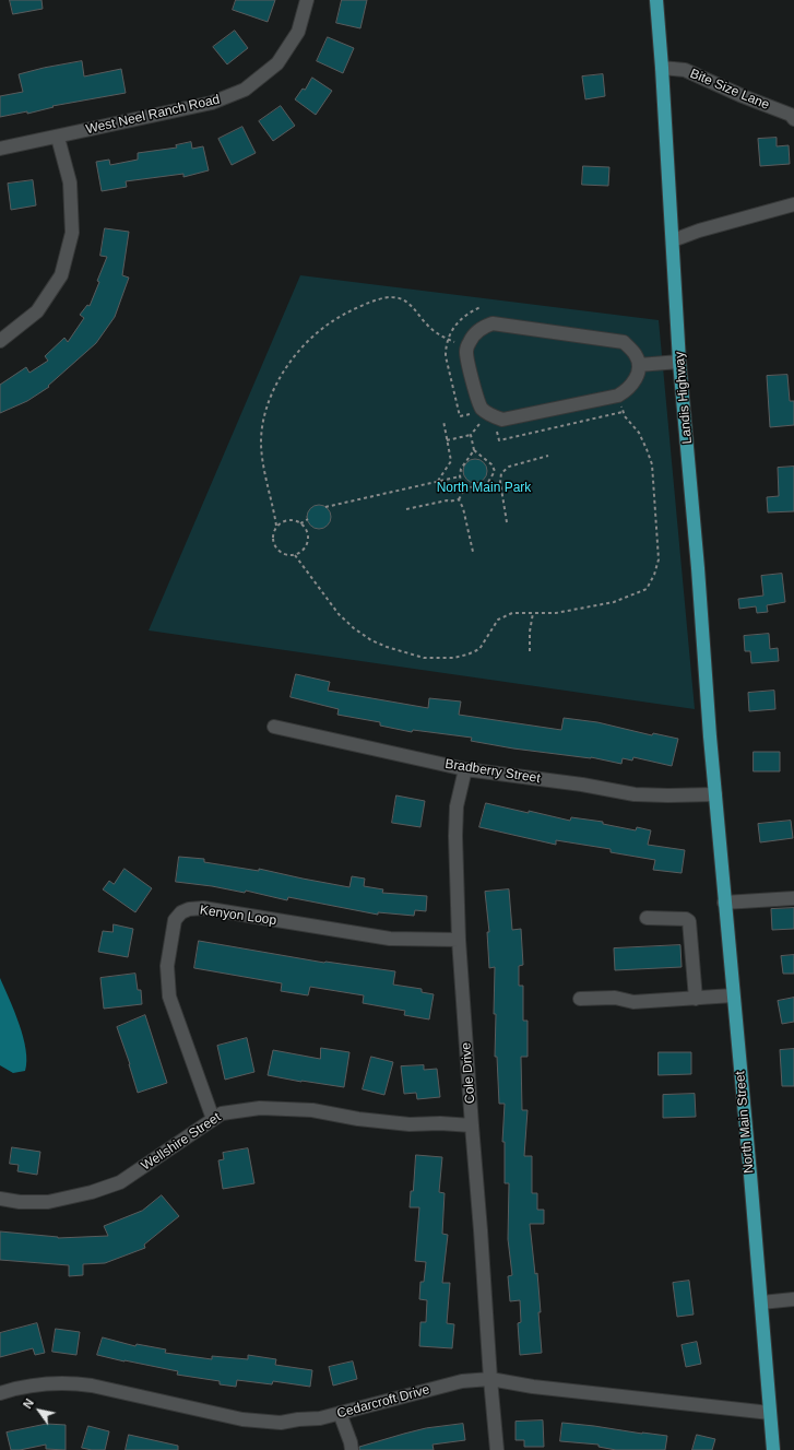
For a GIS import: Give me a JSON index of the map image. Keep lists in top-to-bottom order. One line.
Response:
{"streets":{"main road":["Landis Highway","North Main Street"],"street":["Bite Size Lane","West Neel Ranch Road","Bradberry Street","Kenyon Loop","Cole Drive","Wellshire Street","Cedarcroft Drive"]},"crossings":[["Bite Size Lane","Landis Highway"],["Landis Highway","Bradberry Street"],["Landis Highway","North Main Street"],["Bradberry Street","Cole Drive"],["Bradberry Street","North Main Street"],["Kenyon Loop","Cole Drive"],["Kenyon Loop","Wellshire Street"],["Cole Drive","Wellshire Street"],["Cole Drive","Cedarcroft Drive"],["North Main Street","Cedarcroft Drive"]],"parks":["North Main Park"],"north":"top left"}
